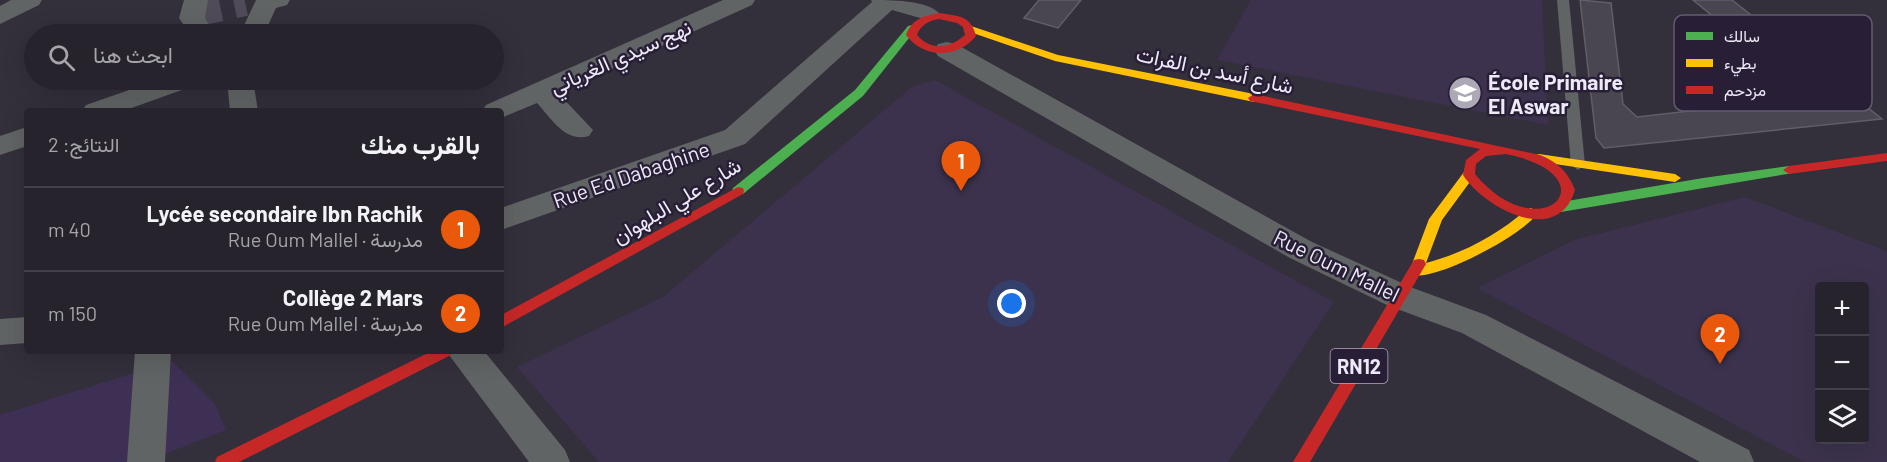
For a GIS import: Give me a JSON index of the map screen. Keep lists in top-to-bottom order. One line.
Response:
{"streets":{"street":["نهج سيدي الغرياني","شارع أسد بن الفرات","Rue Ed Dabaghine","شارع علي البلهوان","Rue Oum Mallel","RN12"]},"crossings":[["Rue Oum Mallel","RN12"]],"places":{"school or university":["École Primaire El Aswar"]},"legend":["سالك","بطيء","مزدحم"],"page":{"search":"ابحث هنا","heading":["بالقرب منك","النتائج: 2"],"pins":["1","2"],"list":[{"mark":"1","name":"Lycée secondaire Ibn Rachik","note":"مدرسة · Rue Oum Mallel","value":"40 m"},{"mark":"2","name":"Collège 2 Mars","note":"مدرسة · Rue Oum Mallel","value":"150 m"}],"map_buttons":["+","−"]}}
